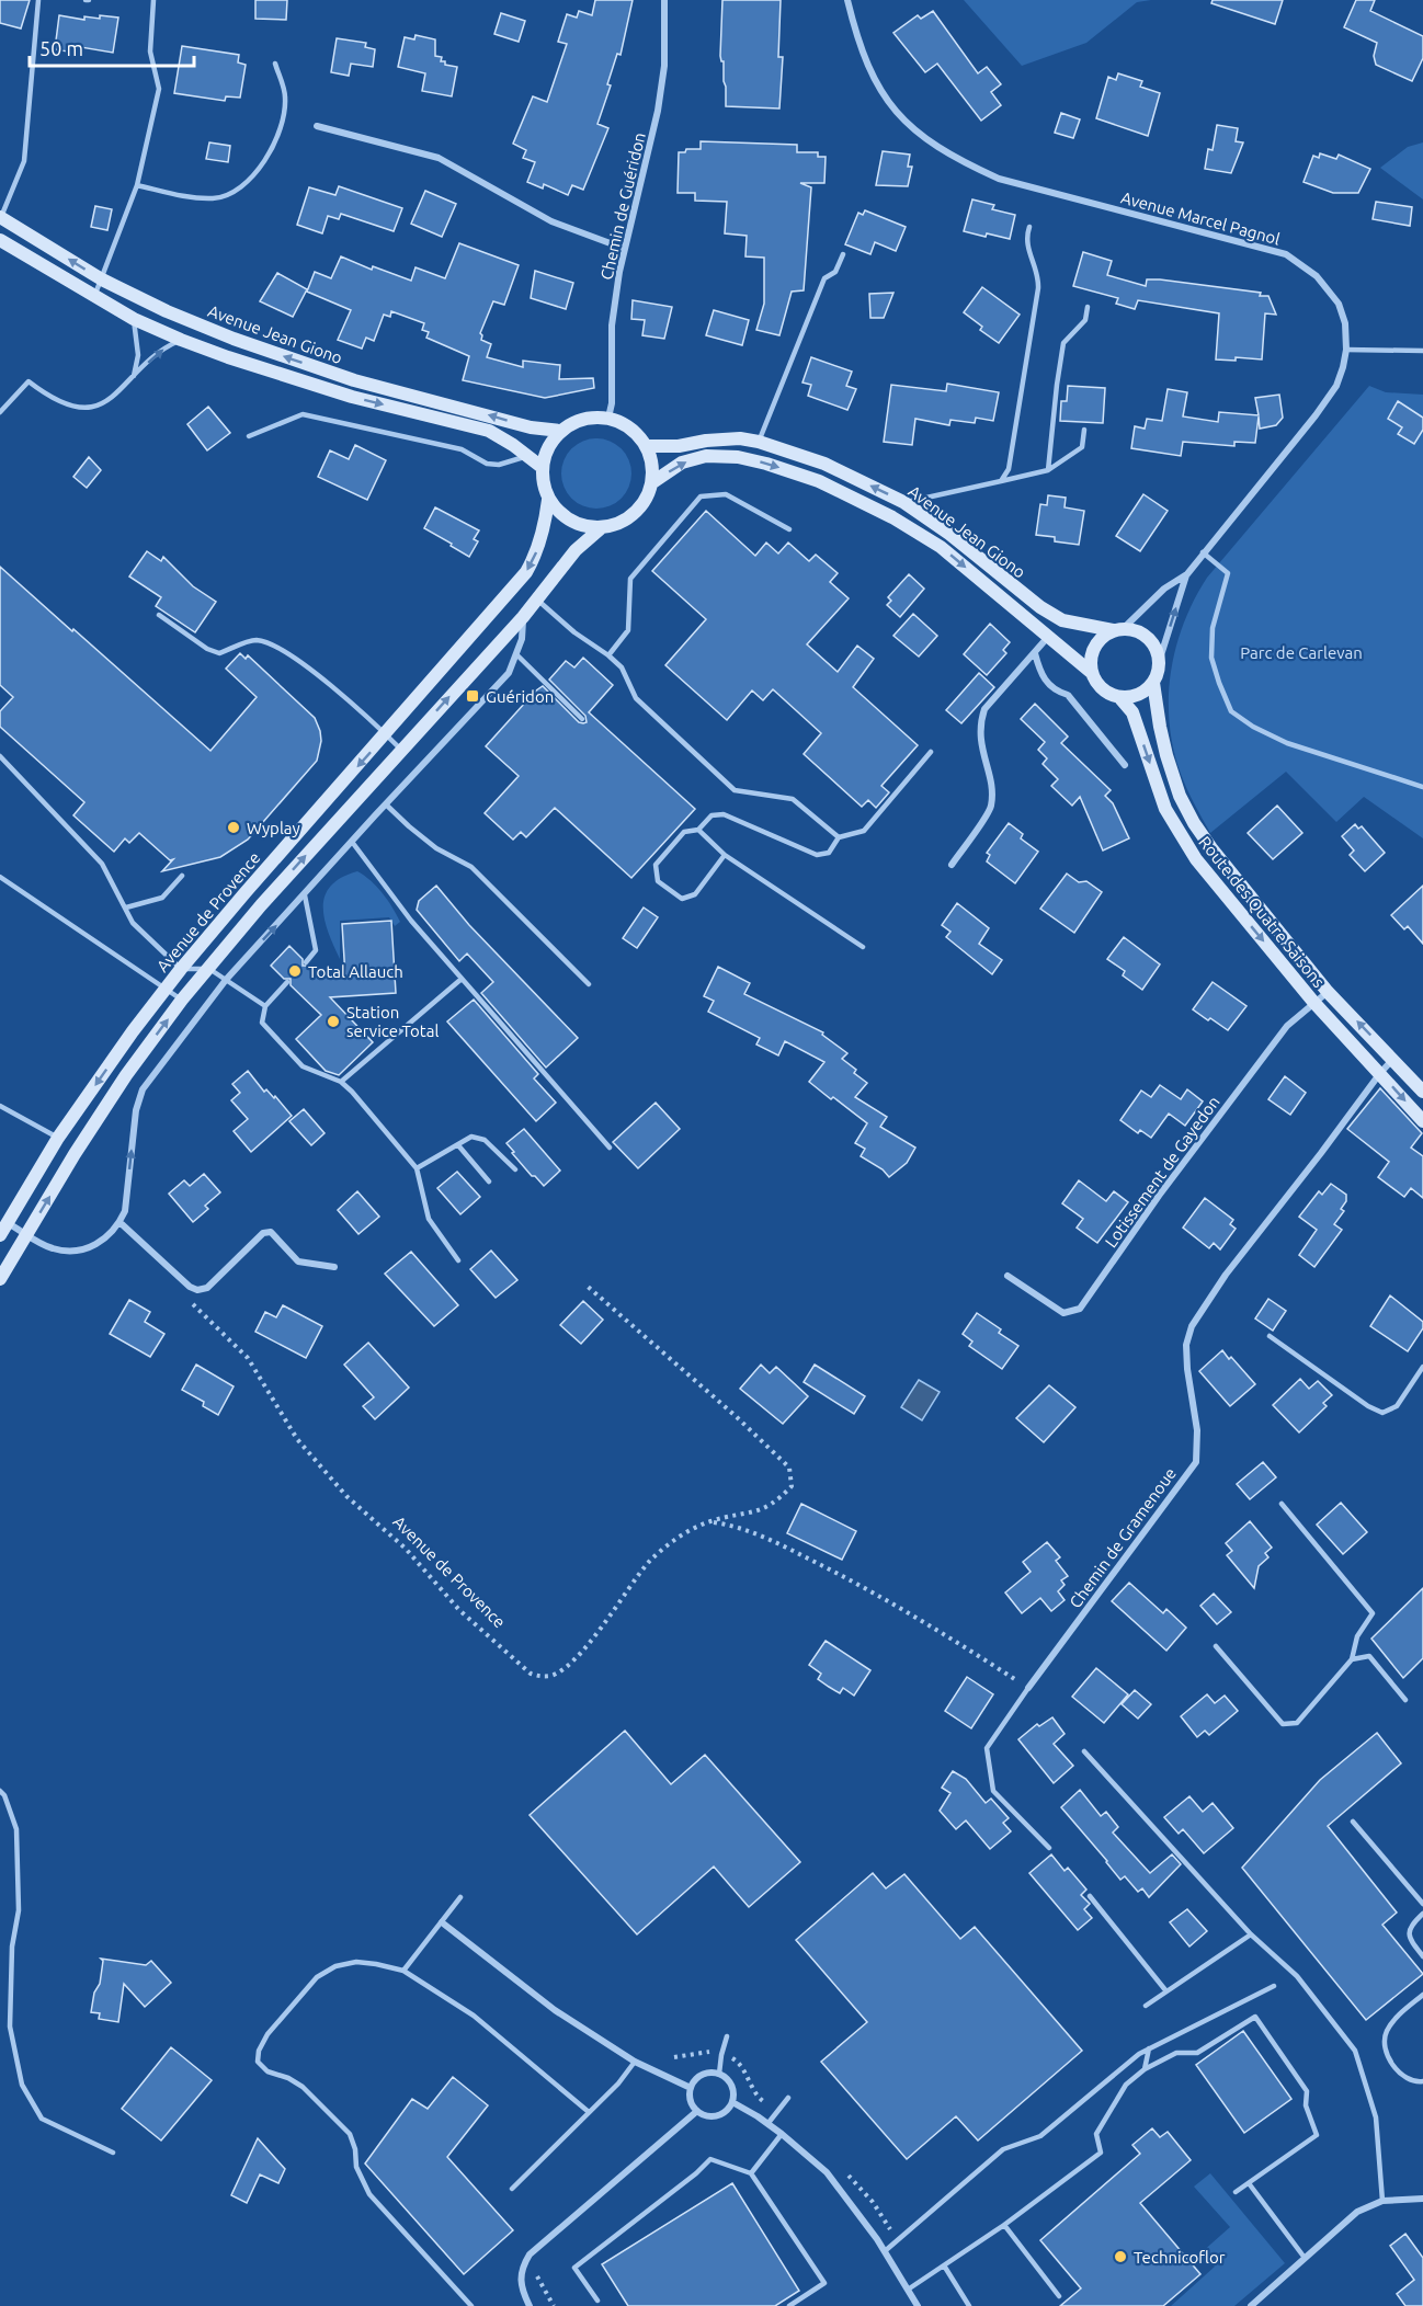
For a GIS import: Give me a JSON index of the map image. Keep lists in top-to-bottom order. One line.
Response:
{"streets":{"main road":["Avenue Jean Giono","Avenue de Provence","Route des Quatre Saisons"],"street":["Chemin de Guéridon","Avenue Marcel Pagnol","Lotissement de Gayedon","Chemin de Gramenoue"]},"crossings":[["Chemin de Guéridon","Avenue Jean Giono"],["Chemin de Guéridon","Avenue de Provence"],["Avenue Marcel Pagnol","Avenue Jean Giono"],["Avenue Marcel Pagnol","Route des Quatre Saisons"],["Avenue Jean Giono","Avenue de Provence"],["Avenue Jean Giono","Route des Quatre Saisons"],["Route des Quatre Saisons","Lotissement de Gayedon"],["Route des Quatre Saisons","Chemin de Gramenoue"]],"parks":["Parc de Carlevan"],"places":{"transit":["Guéridon"],"other":["Wyplay","Total Allauch","Station service Total","Technicoflor"]},"scale_bar":"50 m"}
